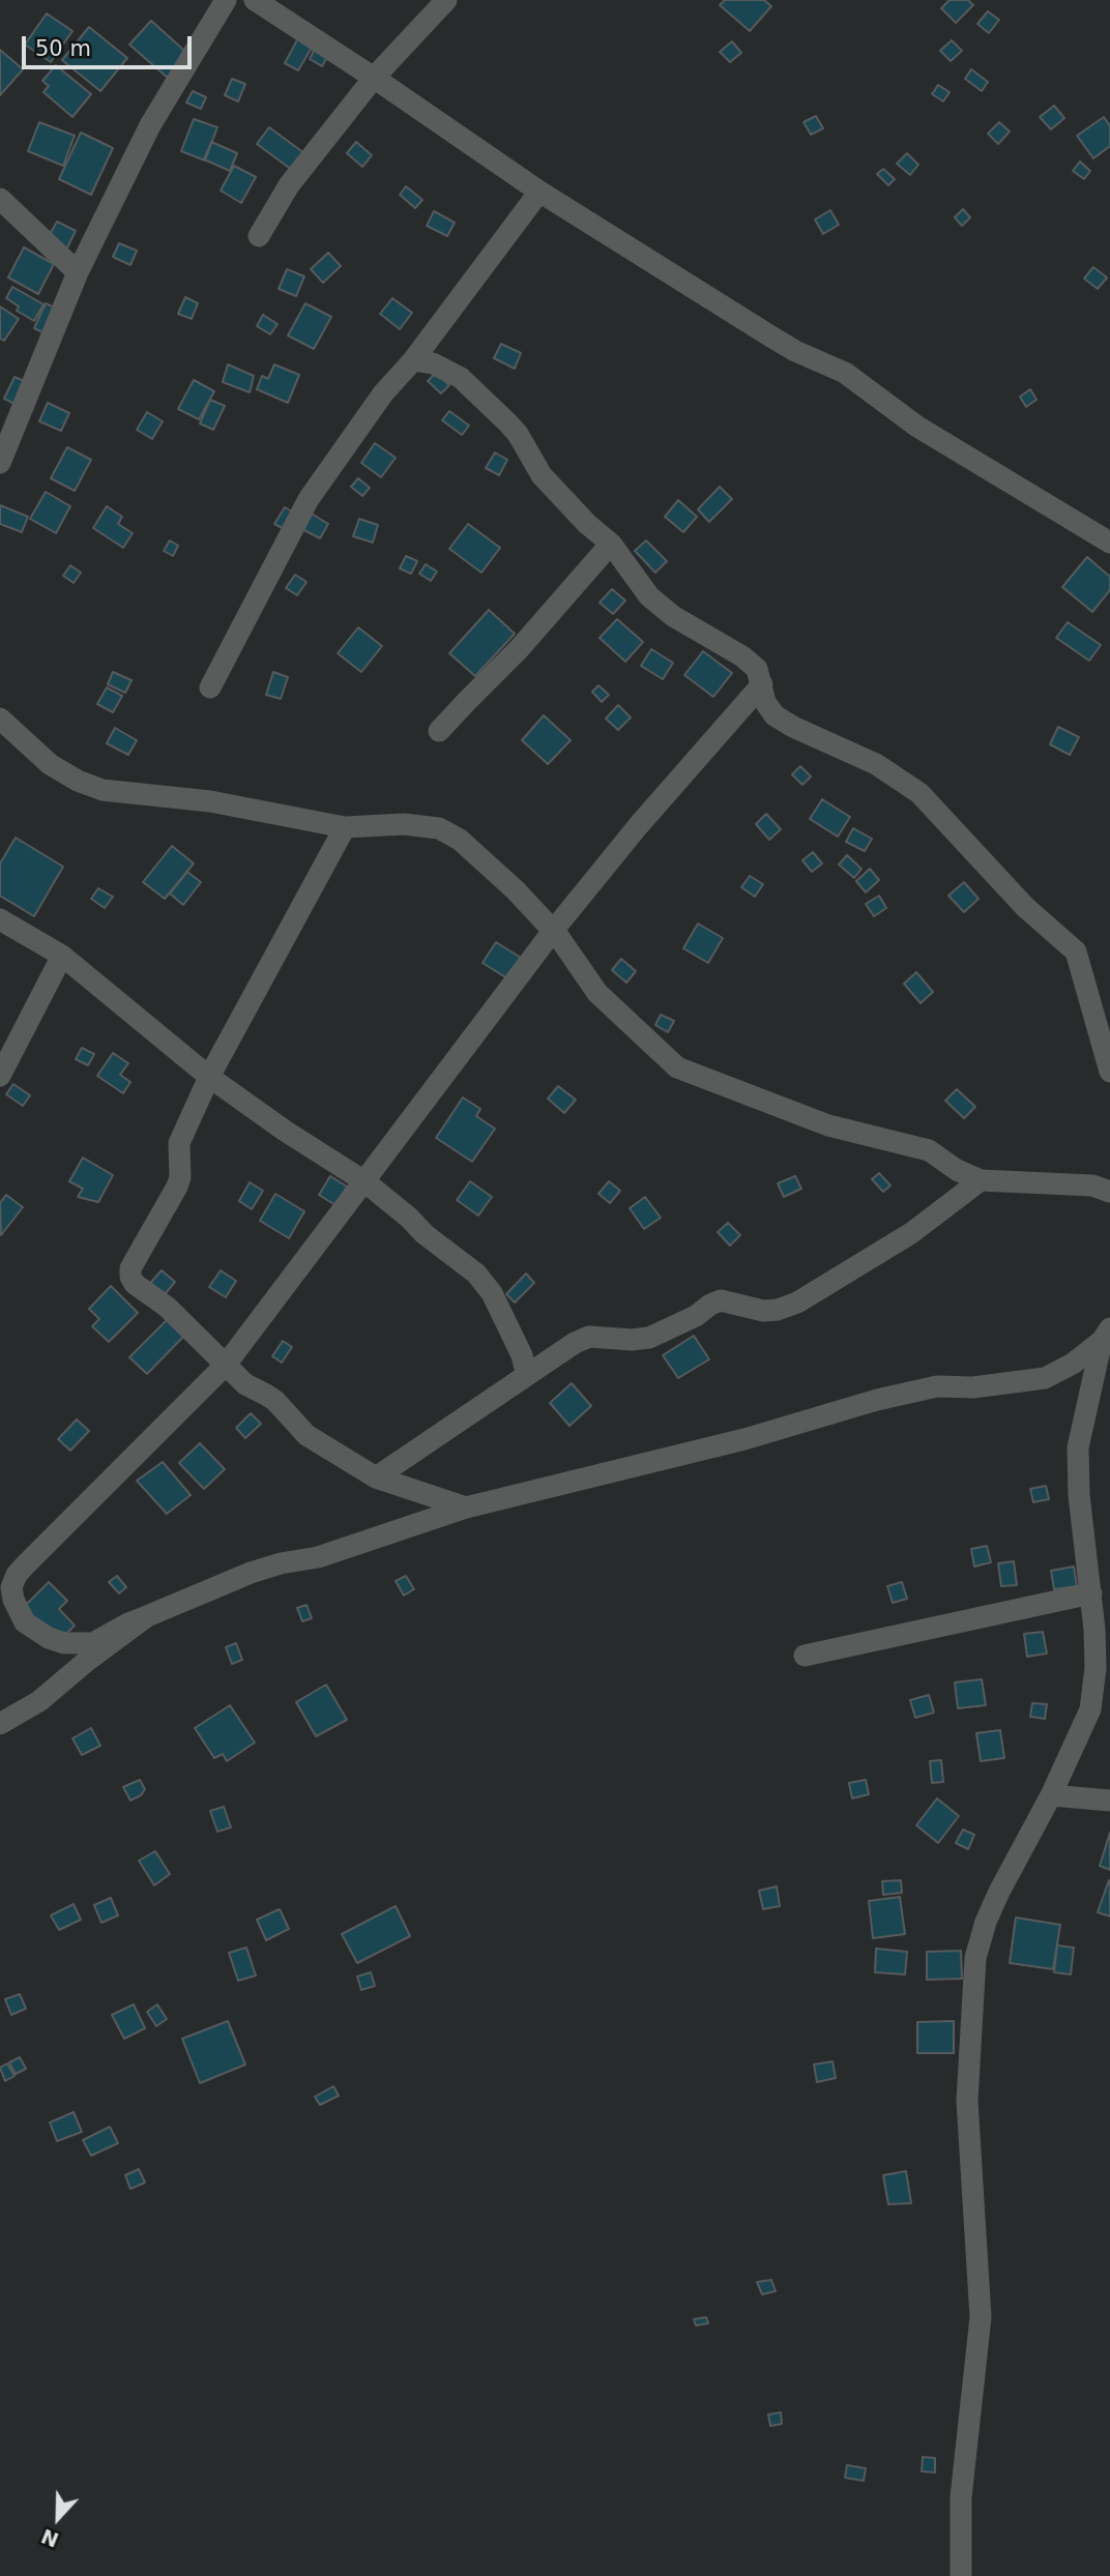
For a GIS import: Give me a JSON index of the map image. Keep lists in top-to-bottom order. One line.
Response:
{"scale_bar":"50 m","north":"bottom"}
